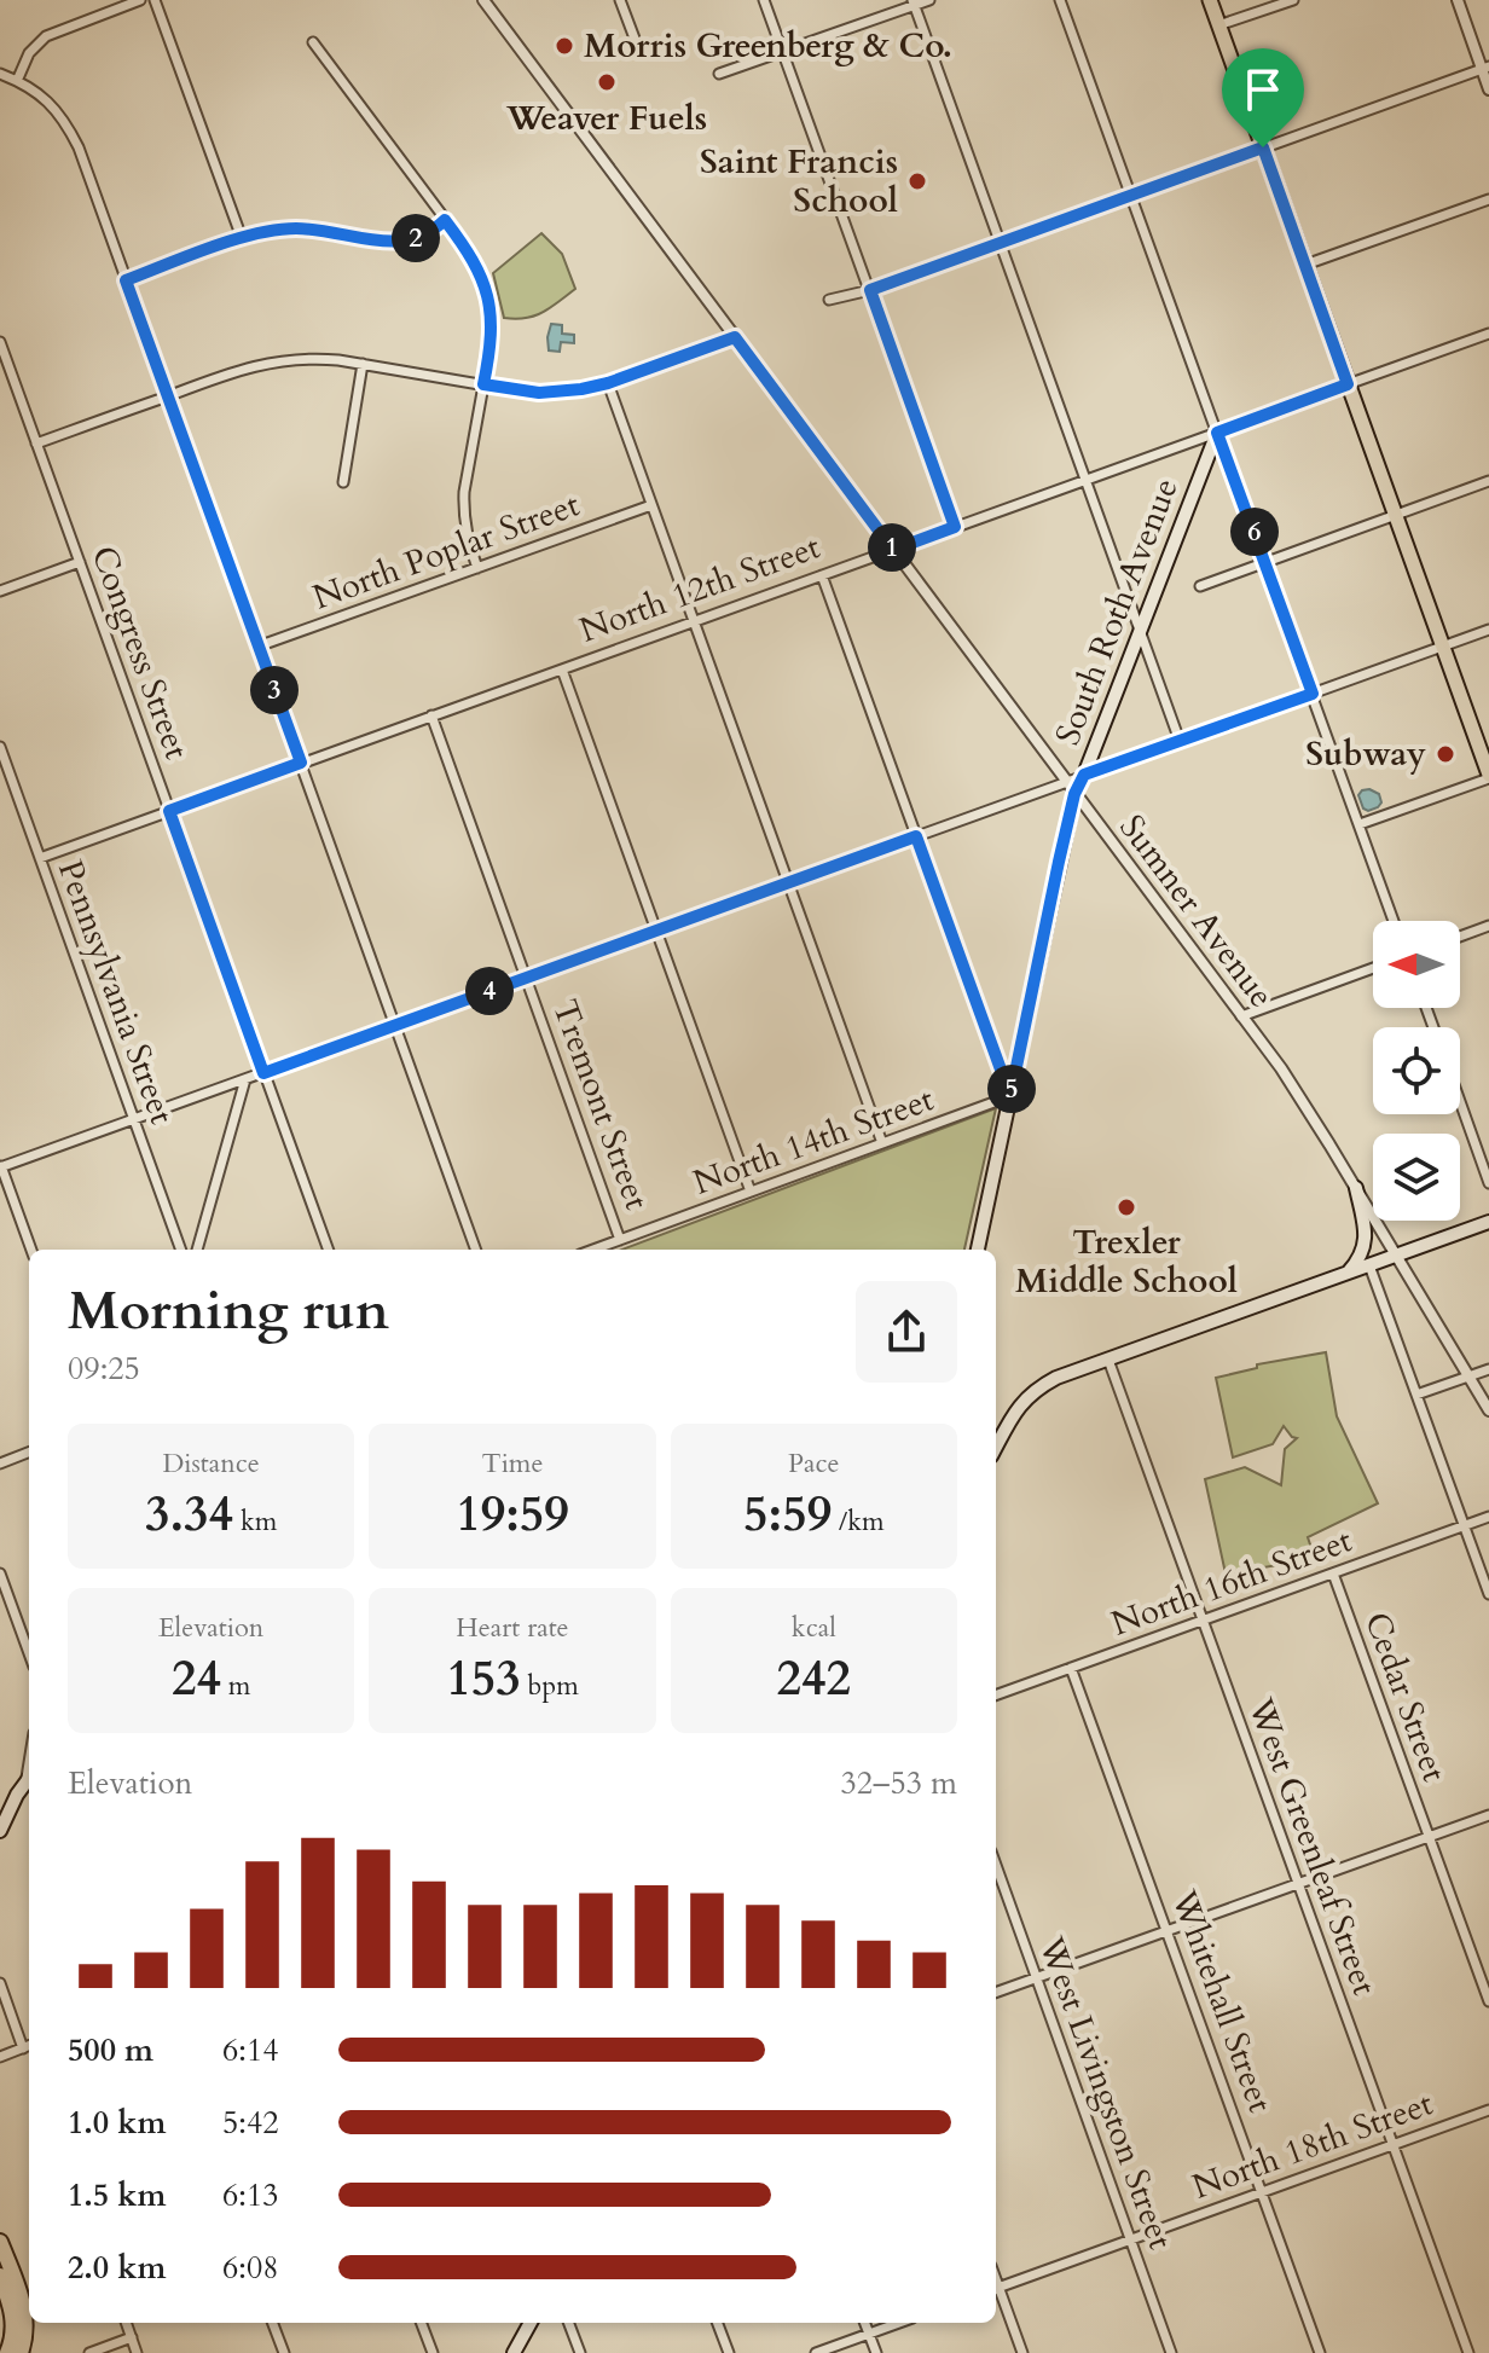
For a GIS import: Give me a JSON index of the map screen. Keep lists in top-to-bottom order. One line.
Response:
{"streets":{"main road":["North 12th Street","South Roth Avenue"],"street":["North Poplar Street","Congress Street","Sumner Avenue","Pennsylvania Street","Tremont Street","North 14th Street","North 16th Street","Cedar Street","West Greenleaf Street","Whitehall Street","West Livingston Street","North 18th Street"]},"crossings":[["North 12th Street","South Roth Avenue"],["North 12th Street","Congress Street"],["North 12th Street","Sumner Avenue"],["North 12th Street","Pennsylvania Street"],["North 12th Street","Tremont Street"],["South Roth Avenue","Sumner Avenue"],["South Roth Avenue","North 14th Street"],["Tremont Street","North 14th Street"],["North 16th Street","Cedar Street"],["North 16th Street","West Greenleaf Street"],["North 16th Street","Whitehall Street"],["West Greenleaf Street","North 18th Street"],["Whitehall Street","North 18th Street"],["West Livingston Street","North 18th Street"]],"places":["Morris Greenberg & Co.","Weaver Fuels","Saint Francis School","Subway","Trexler Middle School"],"north":"left","page":{"pins":["2","6","1","3","4","5"],"heading":["Morning run","09:25"],"stats":[["Distance","3.34 km"],["Time","19:59"],["Pace","5:59 /km"],["Elevation","24 m"],["Heart rate","153 bpm"],["kcal","242"]],"chart":["Elevation","32–53 m"],"list":[{"name":"500 m","note":"6:14"},{"name":"1.0 km","note":"5:42"},{"name":"1.5 km","note":"6:13"},{"name":"2.0 km","note":"6:08"}]}}
